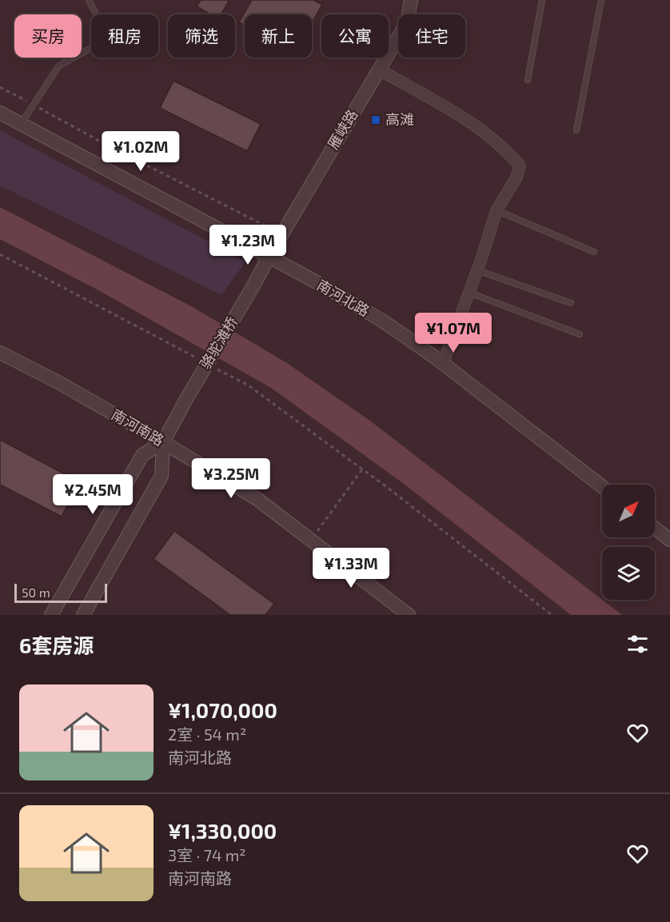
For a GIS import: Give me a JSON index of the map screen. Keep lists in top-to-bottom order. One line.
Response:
{"streets":{"street":["雁峡路","南河北路","骆驼滩桥","南河南路"]},"crossings":[["雁峡路","南河北路"],["雁峡路","骆驼滩桥"],["南河北路","骆驼滩桥"],["骆驼滩桥","南河南路"]],"places":{"transit":["高滩"]},"scale_bar":"50 m","north":"top right","page":{"chip":["买房","租房","筛选","新上","公寓","住宅"],"price":["¥1.02M","¥1.23M","¥1.07M","¥3.25M","¥2.45M","¥1.33M"],"scale":"50 m","heading":"6套房源","list":[{"name":"¥1,070,000","note":"2室 · 54 m² · 南河北路"},{"name":"¥1,330,000","note":"3室 · 74 m² · 南河南路"}]}}
